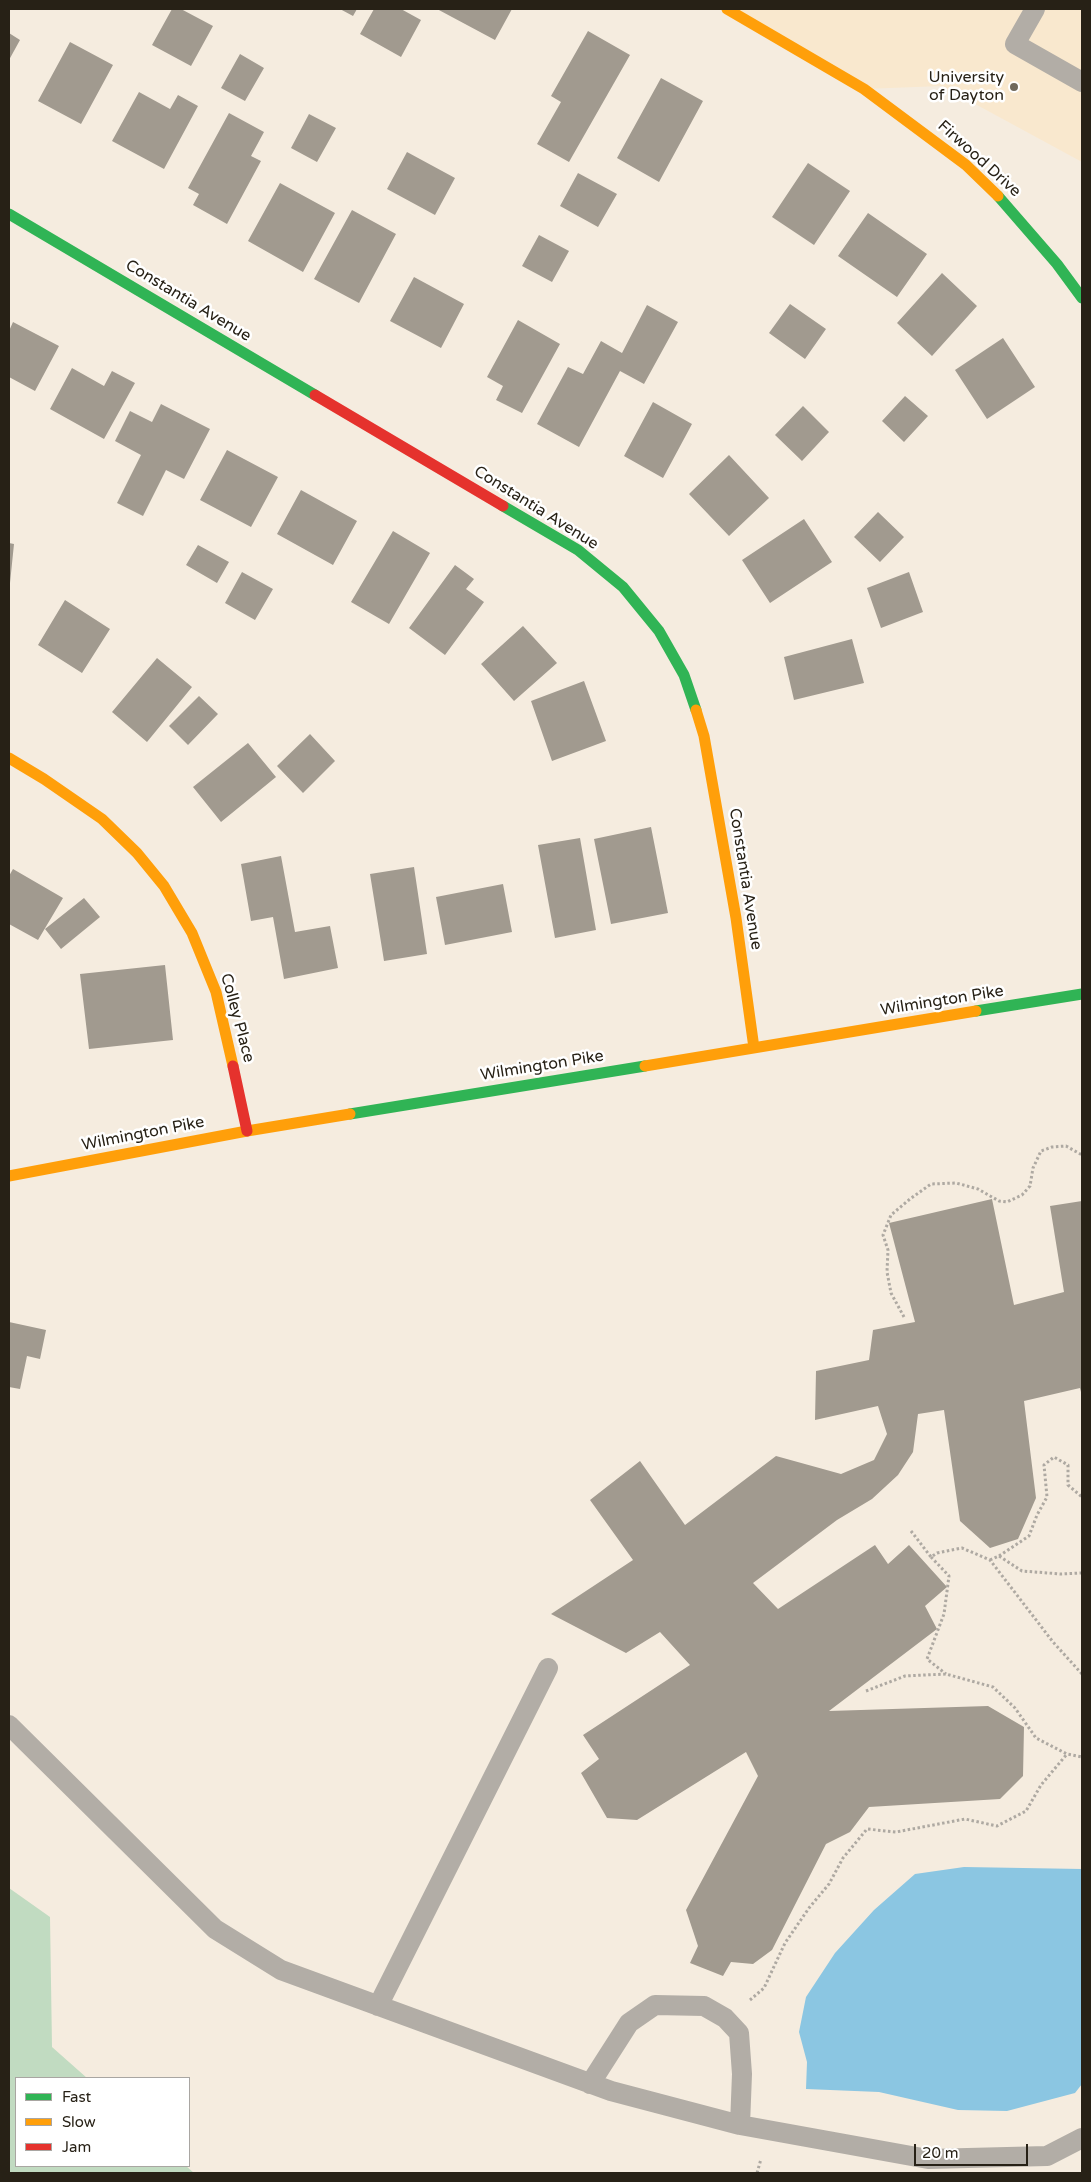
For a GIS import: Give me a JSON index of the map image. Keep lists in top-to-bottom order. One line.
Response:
{"streets":{"street":["Firwood Drive","Constantia Avenue","Wilmington Pike","Colley Place"]},"crossings":[["Constantia Avenue","Wilmington Pike"],["Wilmington Pike","Colley Place"]],"places":["University of Dayton"],"legend":["Fast","Slow","Jam"],"scale_bar":"20 m"}
